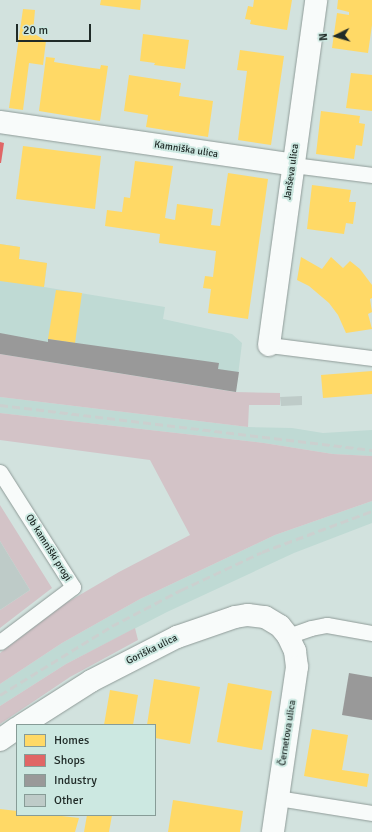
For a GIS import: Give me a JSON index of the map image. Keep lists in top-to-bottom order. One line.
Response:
{"streets":{"street":["Kamniška ulica","Janševa ulica","Goriška ulica","Černetova ulica"],"lane":["Ob kamniški progi"]},"crossings":[["Kamniška ulica","Janševa ulica"],["Goriška ulica","Černetova ulica"]],"legend":["Homes","Shops","Industry","Other"],"scale_bar":"20 m","north":"left"}
